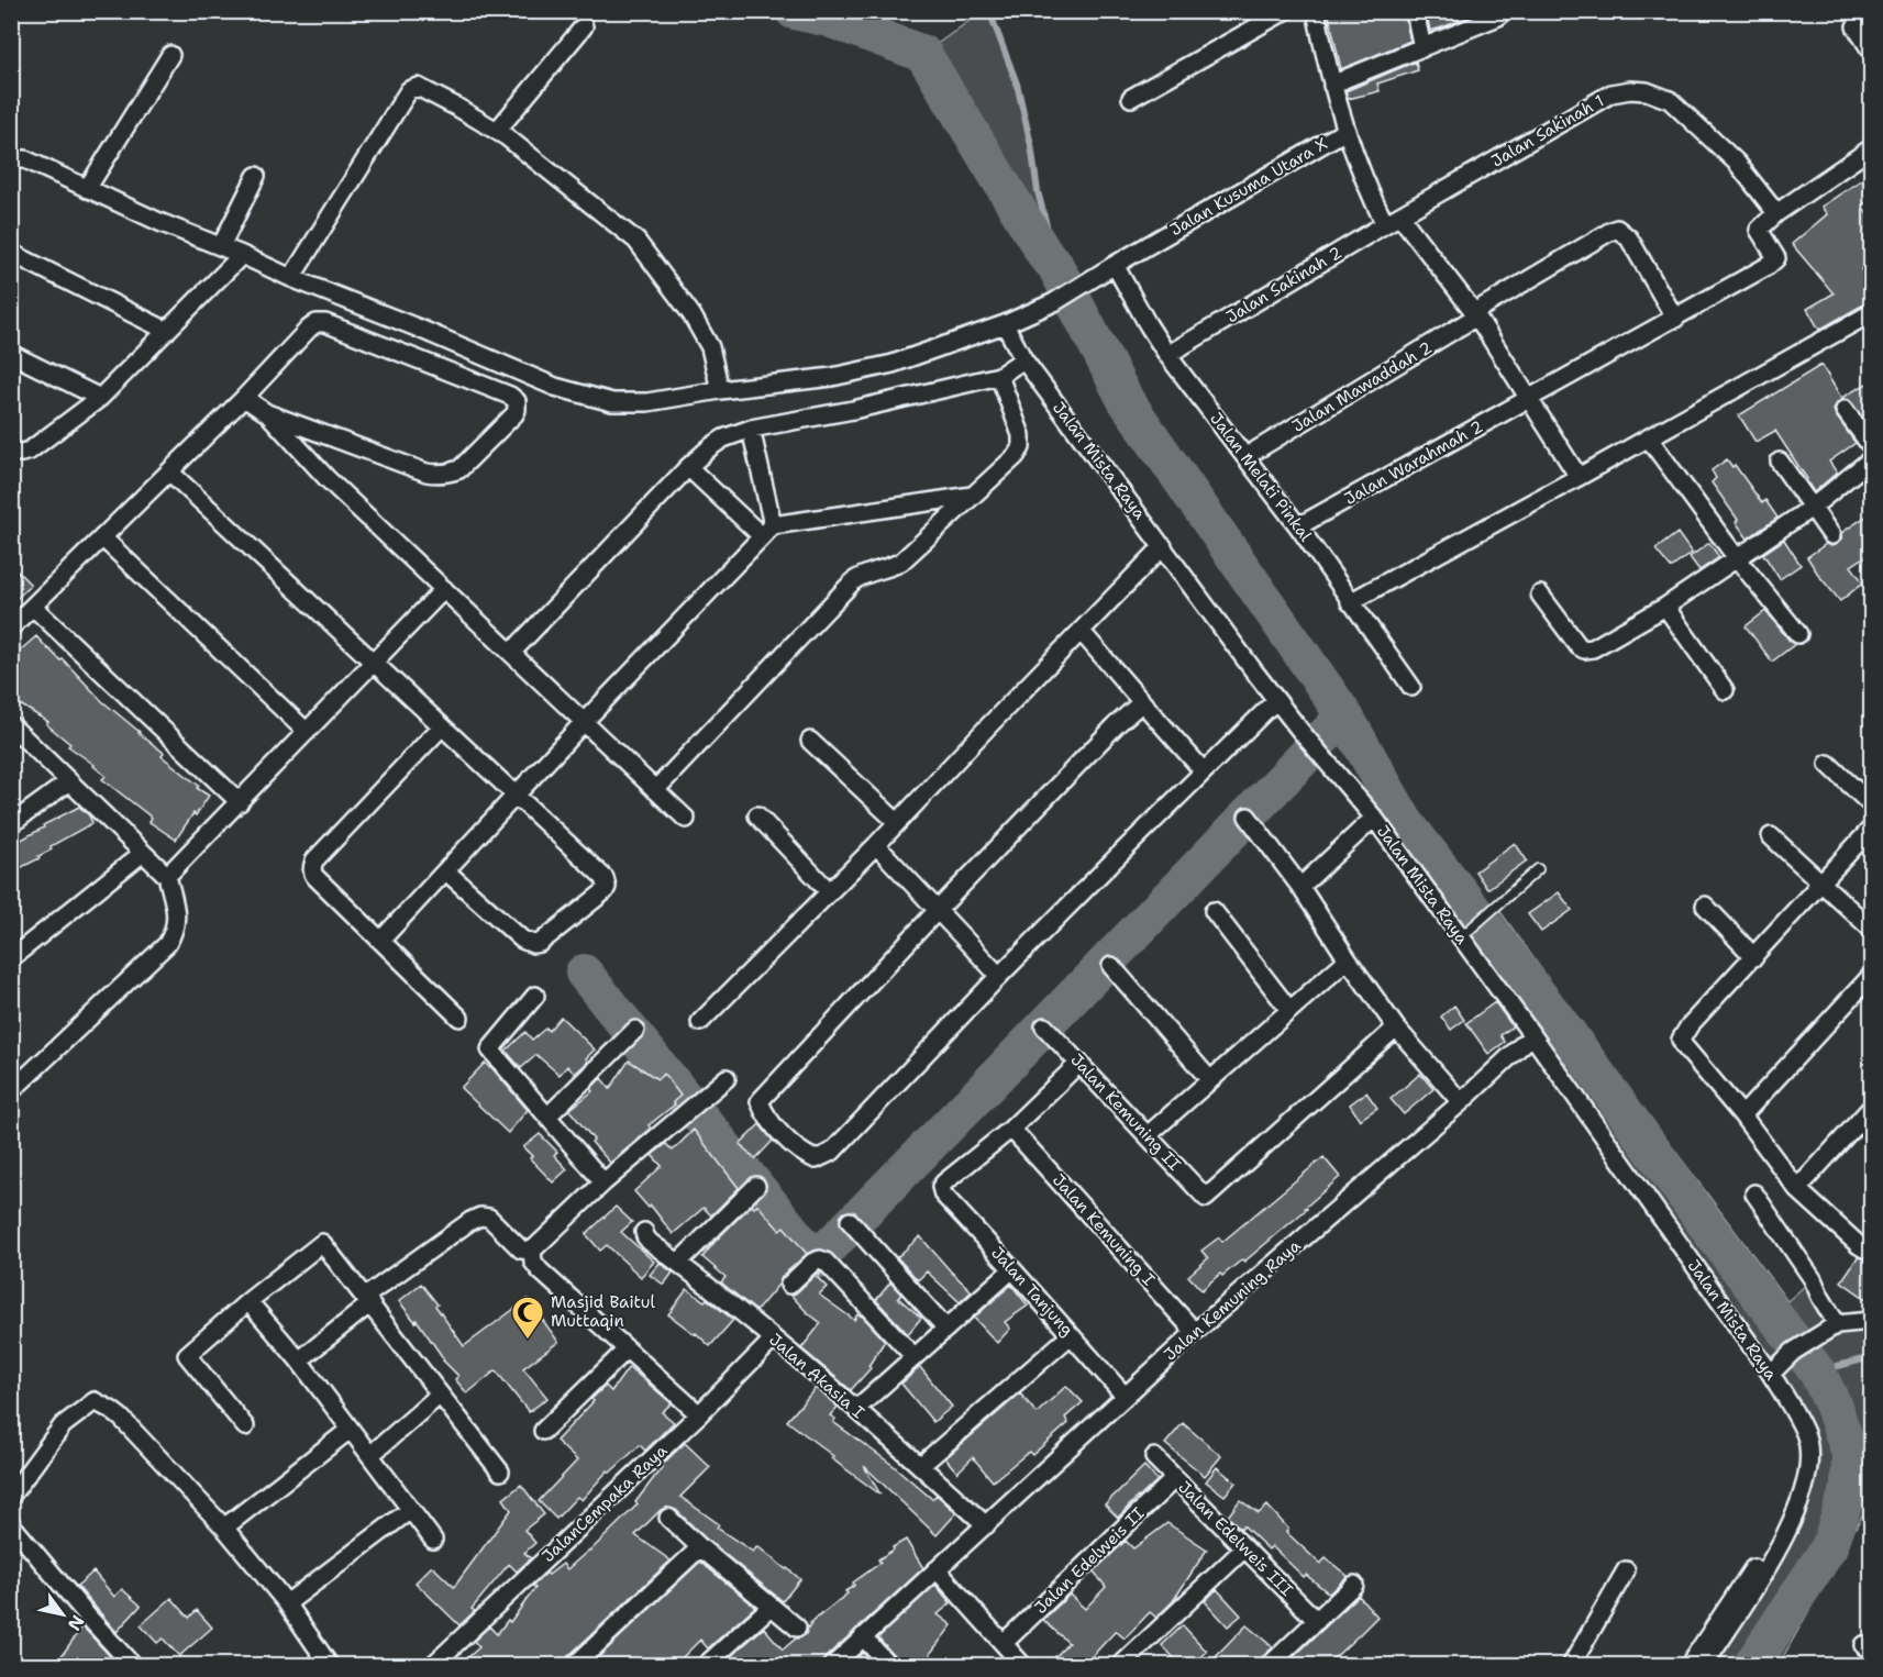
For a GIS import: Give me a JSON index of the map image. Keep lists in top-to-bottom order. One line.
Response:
{"streets":{"street":["Jalan Sakinah 1","Jalan Kusuma Utara X","Jalan Sakinah 2","Jalan Mawaddah 2","Jalan Mista Raya","Jalan Warahmah 2","Jalan Melati Pinkal","Jalan Kemuning II","Jalan Kemuning I","Jalan Tanjung","Jalan Kemuning Raya","Jalan Akasia I","JalanCempaka Raya","Jalan Edelweis III","Jalan Edelweis II"]},"crossings":[["Jalan Sakinah 1","Jalan Sakinah 2"],["Jalan Sakinah 1","Jalan Warahmah 2"],["Jalan Kusuma Utara X","Jalan Mista Raya"],["Jalan Kusuma Utara X","Jalan Melati Pinkal"],["Jalan Sakinah 2","Jalan Melati Pinkal"],["Jalan Mawaddah 2","Jalan Warahmah 2"],["Jalan Mawaddah 2","Jalan Melati Pinkal"],["Jalan Mista Raya","Jalan Kemuning Raya"],["Jalan Warahmah 2","Jalan Melati Pinkal"],["Jalan Kemuning I","Jalan Tanjung"],["Jalan Kemuning I","Jalan Kemuning Raya"],["Jalan Tanjung","Jalan Kemuning Raya"],["Jalan Kemuning Raya","Jalan Akasia I"],["Jalan Akasia I","JalanCempaka Raya"],["Jalan Edelweis III","Jalan Edelweis II"]],"places":{"mosque":["Masjid Baitul Muttaqin"]},"north":"bottom right"}
